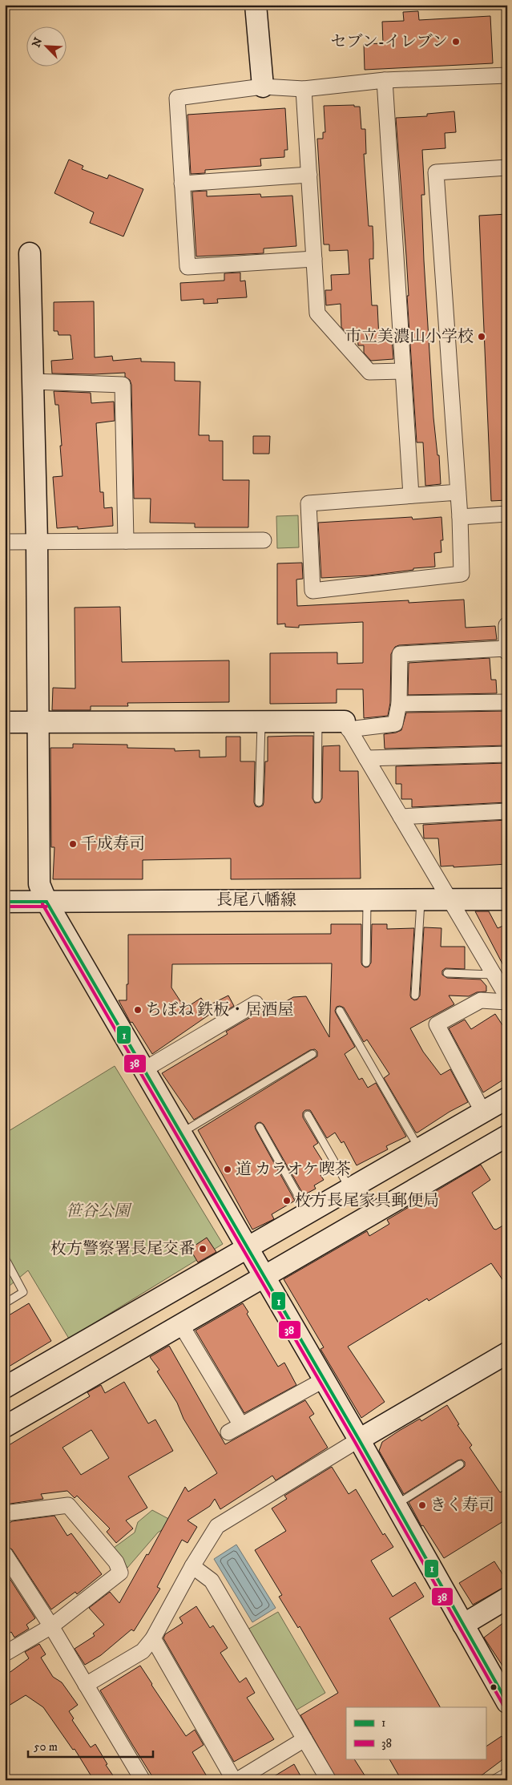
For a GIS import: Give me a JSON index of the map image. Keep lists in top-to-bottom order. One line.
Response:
{"streets":{"street":["長尾八幡線"]},"parks":["笹谷公園"],"places":["セブン-イレブン","市立美濃山小学校","千成寿司","ちぼね 鉄板・居酒屋","道 カラオケ喫茶","枚方長尾家具郵便局","枚方警察署長尾交番","きく寿司"],"lines":["transit line 1","transit line 38"],"legend":["1","38"],"scale_bar":"50 m","north":"top left"}
